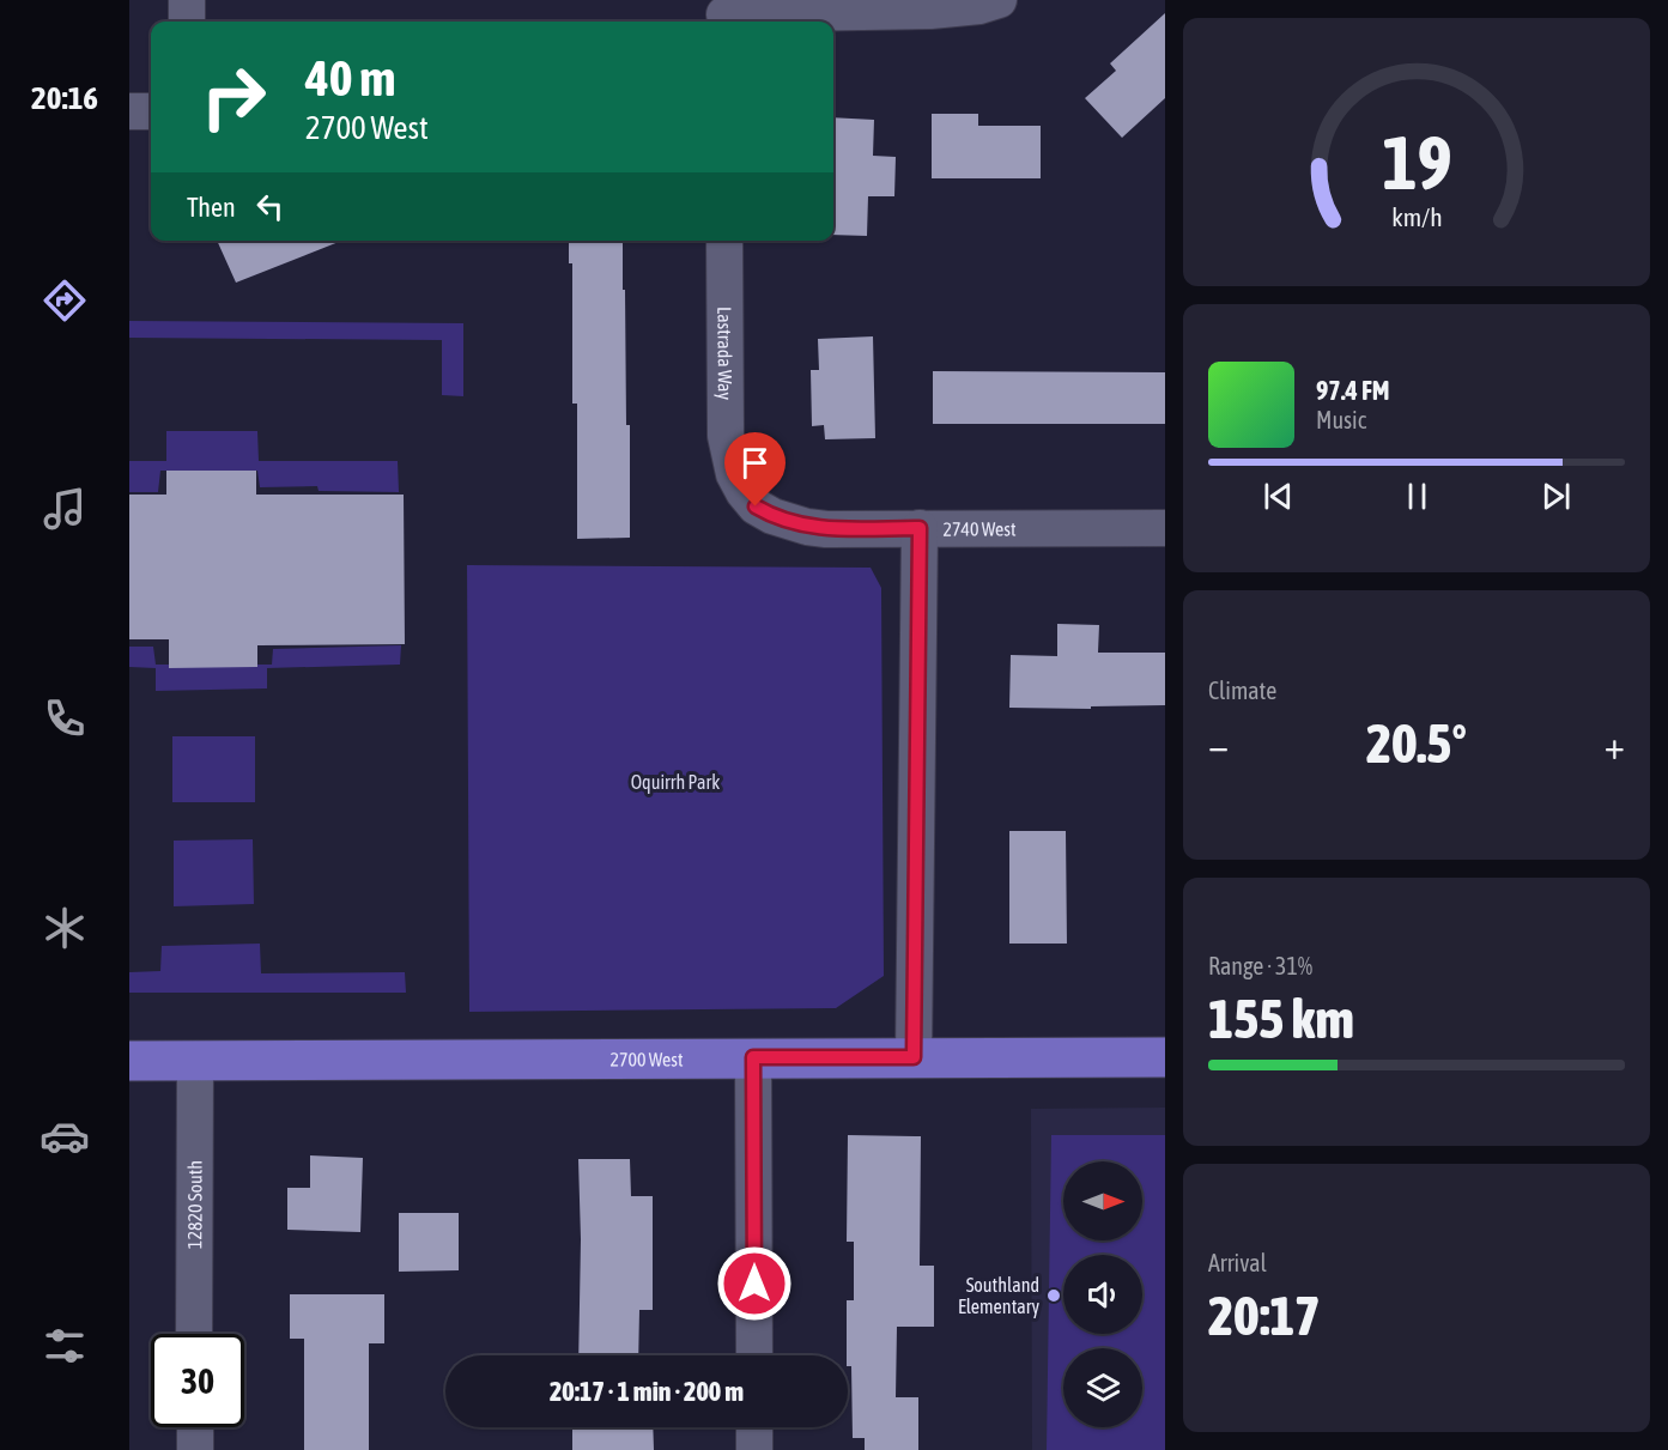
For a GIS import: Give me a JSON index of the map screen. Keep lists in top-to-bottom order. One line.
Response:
{"streets":{"main road":["2700 West"],"street":["Lastrada Way","2740 West","12820 South"]},"crossings":[["Lastrada Way","2740 West"],["2700 West","12820 South"]],"parks":["Oquirrh Park"],"places":["Southland Elementary"],"north":"right","page":{"tabs":"20:16","turn":["40 m","2700 West"],"then":"Then","song":["97.4 FM","Music"],"tile":["Climate",["Range · 31%","155 km"],["Arrival","20:17"]],"heat":["−","20.5°","+"],"limit":"30","trip":"20:17 · 1 min · 200 m","gauge":["19","km/h"]}}
